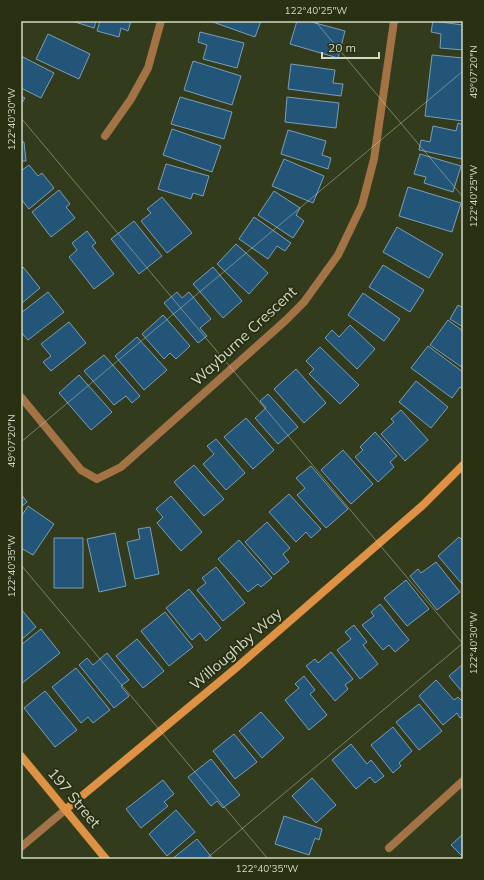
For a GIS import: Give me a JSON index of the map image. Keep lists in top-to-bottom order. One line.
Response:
{"streets":{"street":["Wayburne Crescent","Willoughby Way","197 Street"]},"crossings":[["Willoughby Way","197 Street"]],"scale_bar":"20 m","coordinates":["122°40'25\"W","49°07'20\"N","122°40'30\"W","122°40'35\"W"]}
